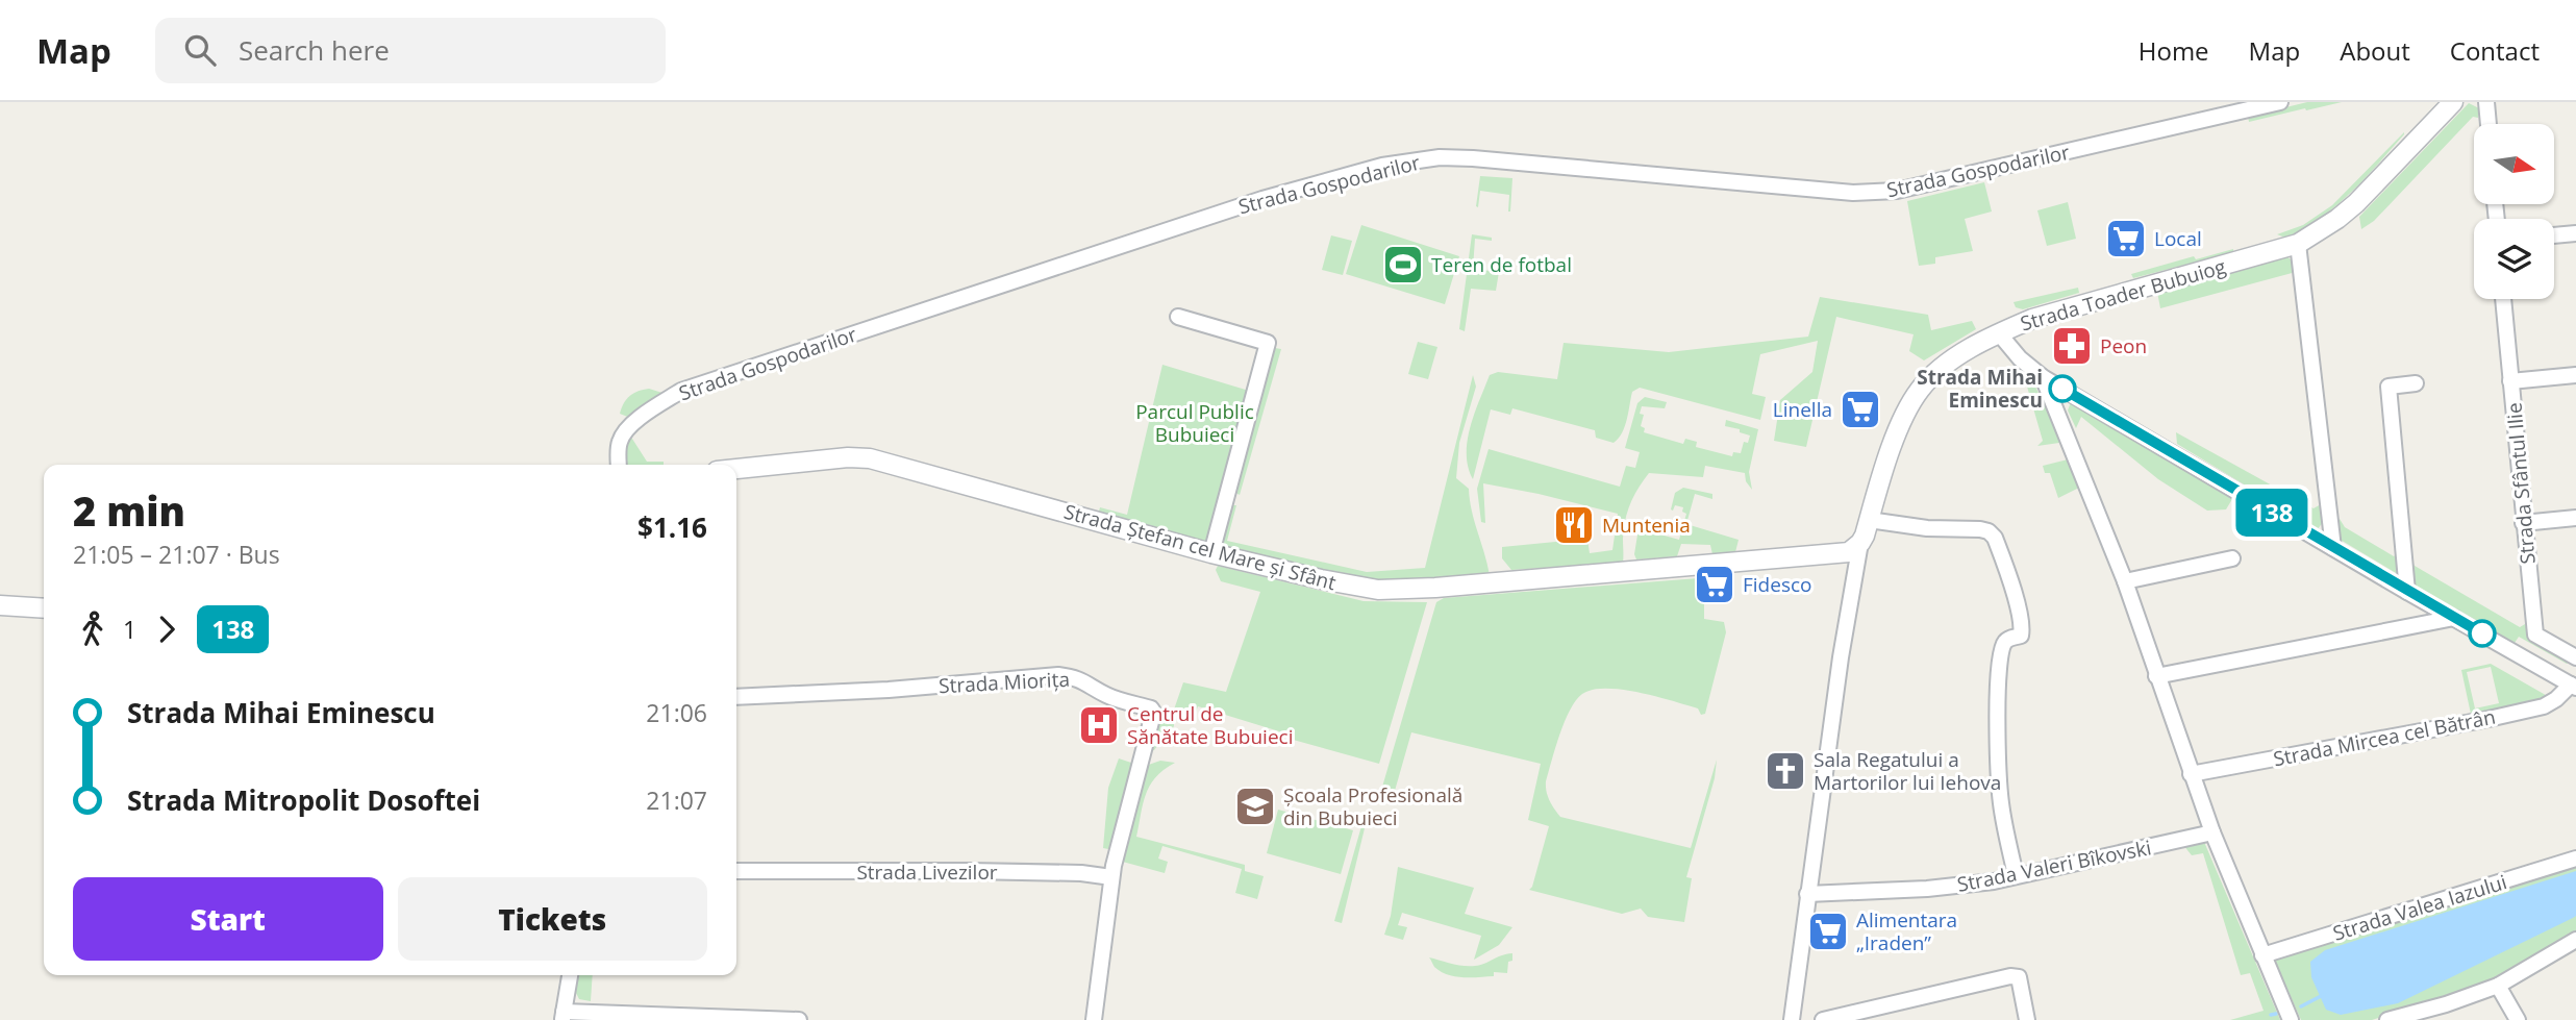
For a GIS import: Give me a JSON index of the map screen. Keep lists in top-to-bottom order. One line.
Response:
{"streets":{"street":["Strada Gospodarilor","Strada Toader Bubuiog","Strada Sfântul Ilie","Strada Ștefan cel Mare și Sfânt","Strada Miorița","Strada Mircea cel Bătrân","Strada Valeri Bîkovski","Strada Livezilor","Strada Valea Iazului"]},"crossings":[["Strada Toader Bubuiog","Strada Ștefan cel Mare și Sfânt"],["Strada Toader Bubuiog","Strada Valeri Bîkovski"],["Strada Miorița","Strada Livezilor"]],"parks":["Parcul Public Bubuieci"],"places":{"supermarket":["Local","Linella","Fidesco","Alimentara „Iraden”"],"sports":["Teren de fotbal"],"pharmacy":["Peon"],"other":["Strada Mihai Eminescu"],"restaurant":["Muntenia"],"hospital":["Centrul de Sănătate Bubuieci"],"church":["Sala Regatului a Martorilor lui Iehova"],"school or university":["Școala Profesională din Bubuieci"]},"lines":["bus line 138"],"north":"right","page":{"header":"Map","search":"Search here","nav":["Home","Map","About","Contact"],"on_map":"138","heading":["2 min","21:05 – 21:07 · Bus","$1.16"],"legs":["1","138"],"list":[{"name":"Strada Mihai Eminescu","value":"21:06"},{"name":"Strada Mitropolit Dosoftei","value":"21:07"}],"buttons":["Start","Tickets"]}}
